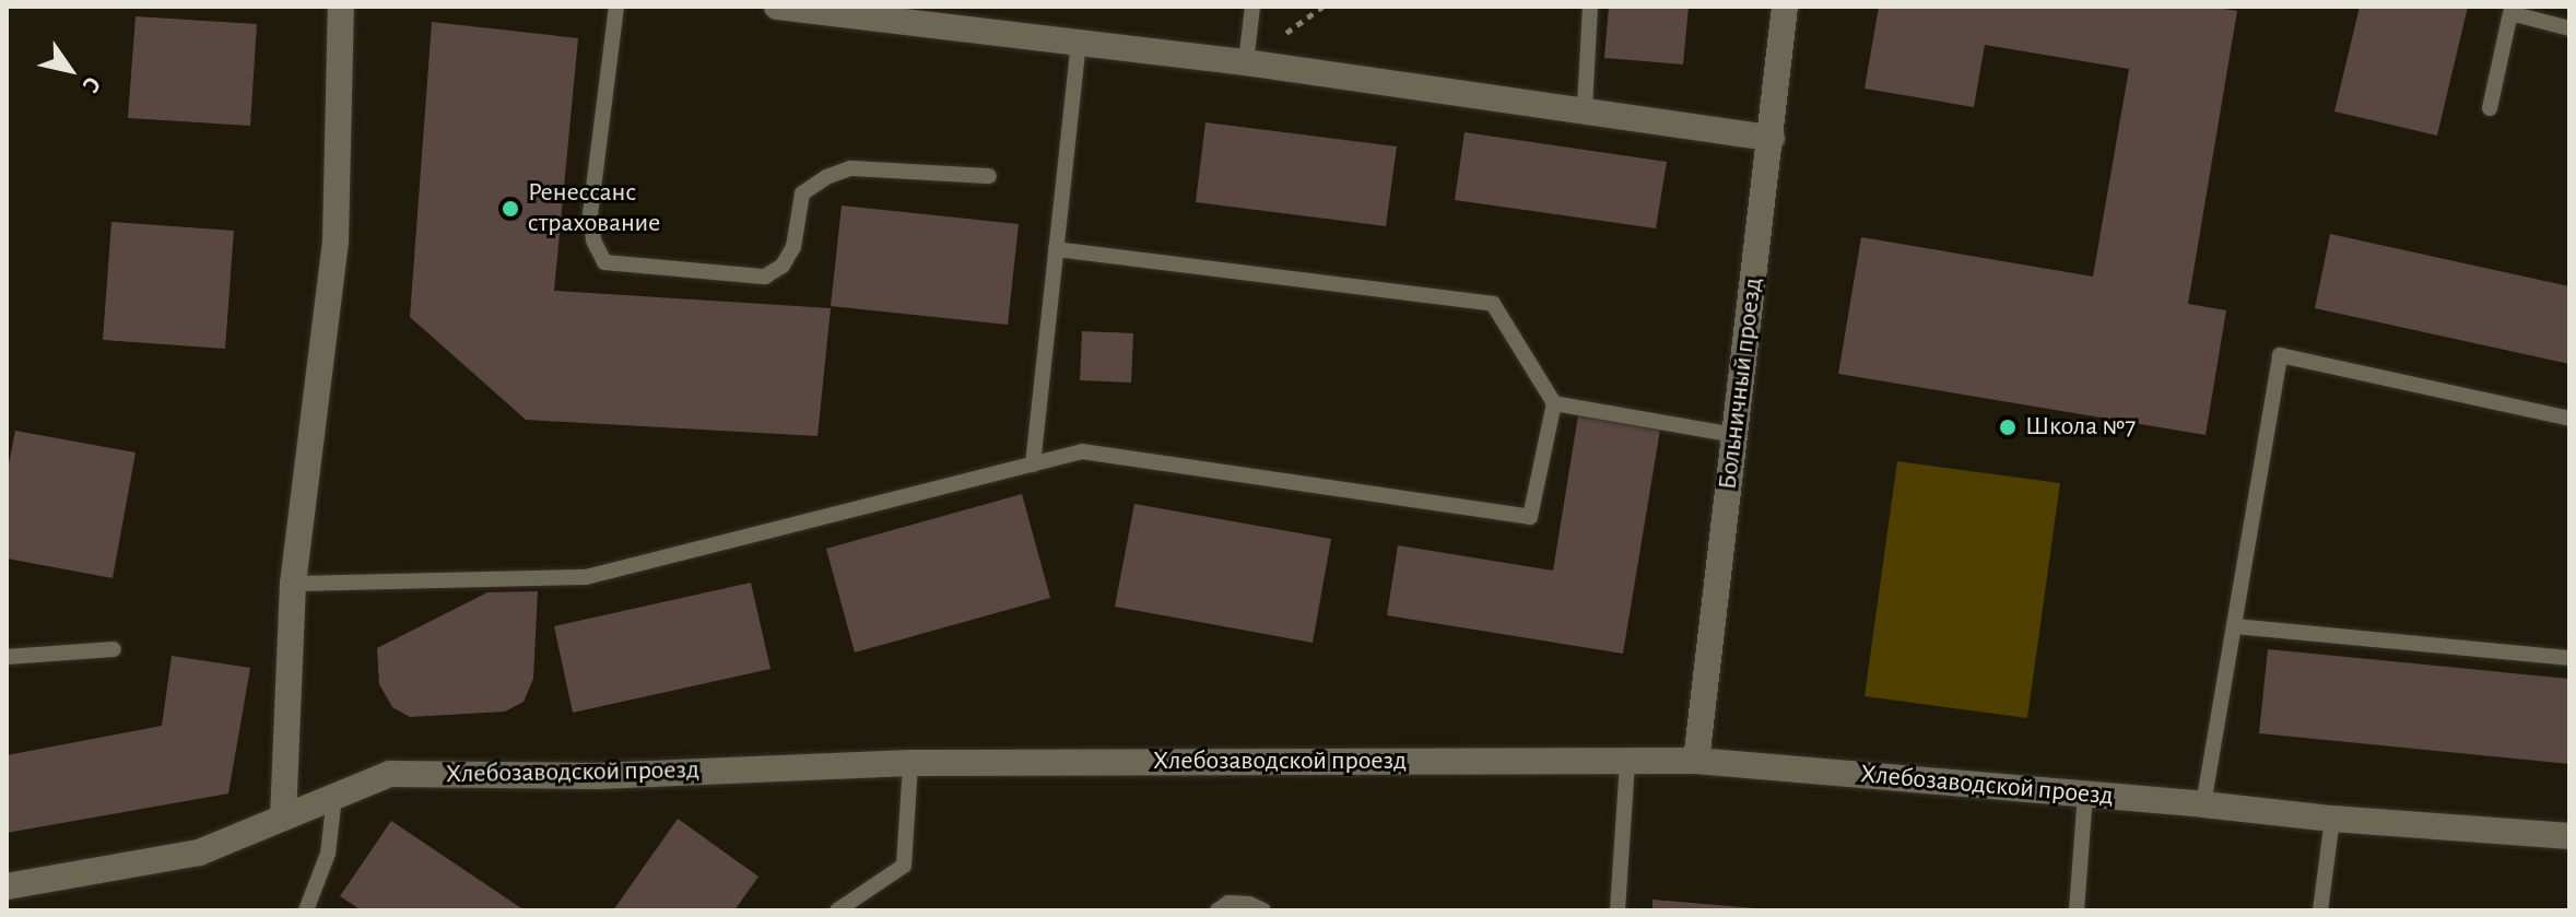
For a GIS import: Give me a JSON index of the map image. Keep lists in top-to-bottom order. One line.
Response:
{"streets":{"street":["Больничный проезд","Хлебозаводской проезд"]},"crossings":[["Больничный проезд","Хлебозаводской проезд"]],"places":["Ренессанс страхование","Школа №7"],"north":"bottom right"}
